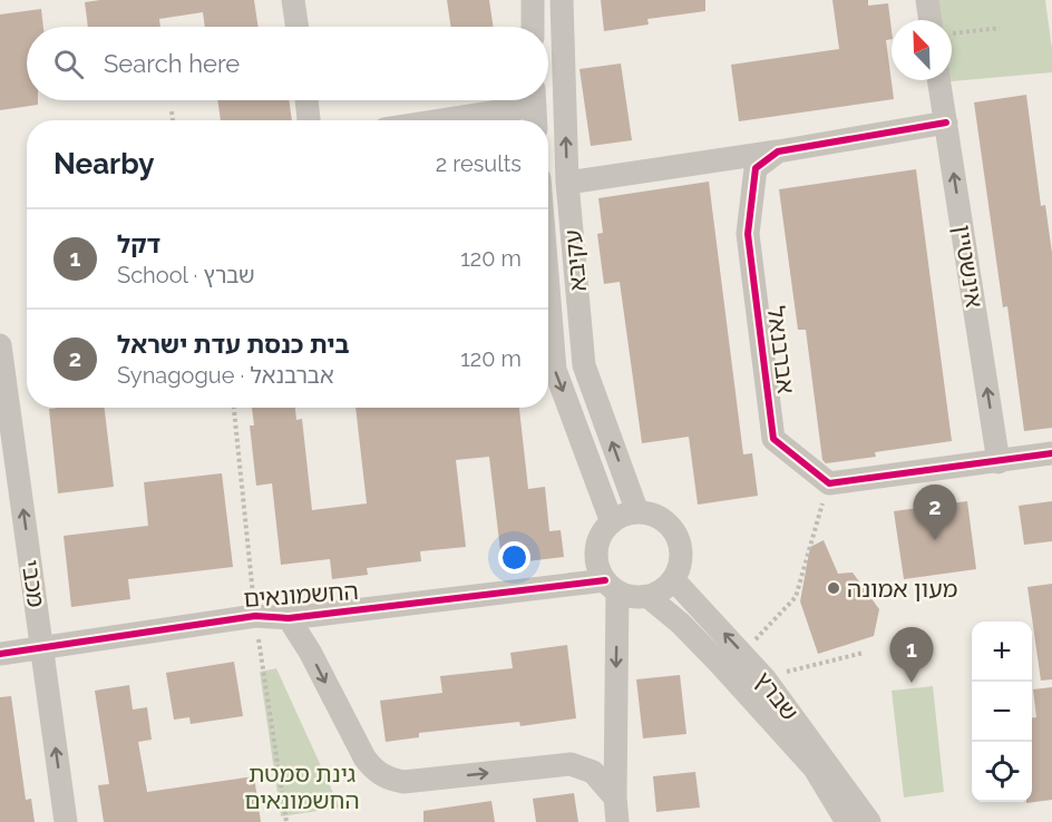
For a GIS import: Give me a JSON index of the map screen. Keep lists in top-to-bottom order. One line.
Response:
{"streets":{"street":["עקיבא","אינשטיין","אברבנאל","מכבי","החשמונאים","שברץ"]},"crossings":[["עקיבא","החשמונאים"],["עקיבא","שברץ"],["מכבי","החשמונאים"],["החשמונאים","שברץ"]],"one_way":["אינשטיין","מכבי"],"parks":["גינת סמטת החשמונאים"],"places":["מעון אמונה"],"north":"top left","page":{"search":"Search here","heading":["Nearby","2 results"],"list":[{"mark":"1","name":"דקל","note":"School · שברץ","value":"120 m"},{"mark":"2","name":"בית כנסת עדת ישראל","note":"Synagogue · אברבנאל","value":"120 m"}],"pins":["2","1"],"map_buttons":["+","−"]}}
